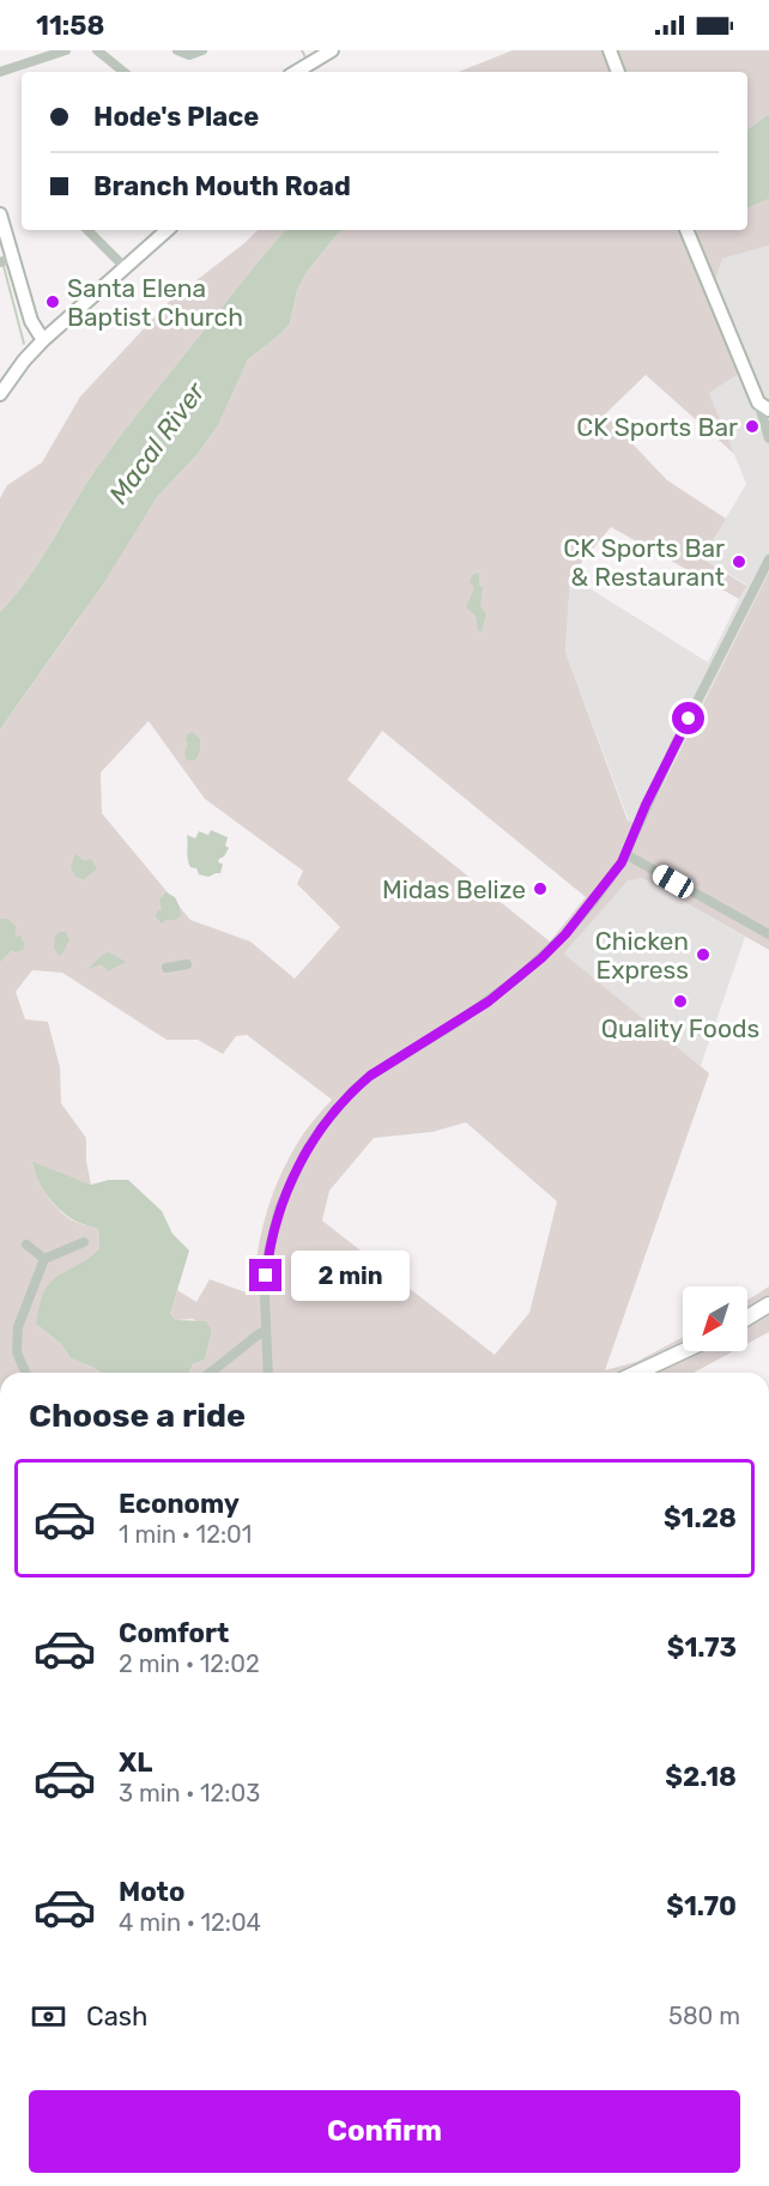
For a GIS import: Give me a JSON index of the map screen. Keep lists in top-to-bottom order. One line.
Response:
{"water":["Macal River"],"places":["Santa Elena Baptist Church","CK Sports Bar","CK Sports Bar & Restaurant","Midas Belize","Chicken Express","Quality Foods"],"north":"bottom left","page":{"status":"11:58","banner":["Hode's Place","Branch Mouth Road"],"bubble":"2 min","heading":"Choose a ride","list":[{"name":"Economy","note":"1 min · 12:01","value":"$1.28"},{"name":"Comfort","note":"2 min · 12:02","value":"$1.73"},{"name":"XL","note":"3 min · 12:03","value":"$2.18"},{"name":"Moto","note":"4 min · 12:04","value":"$1.70"}],"pay":["Cash","580 m"],"buttons":"Confirm"}}
